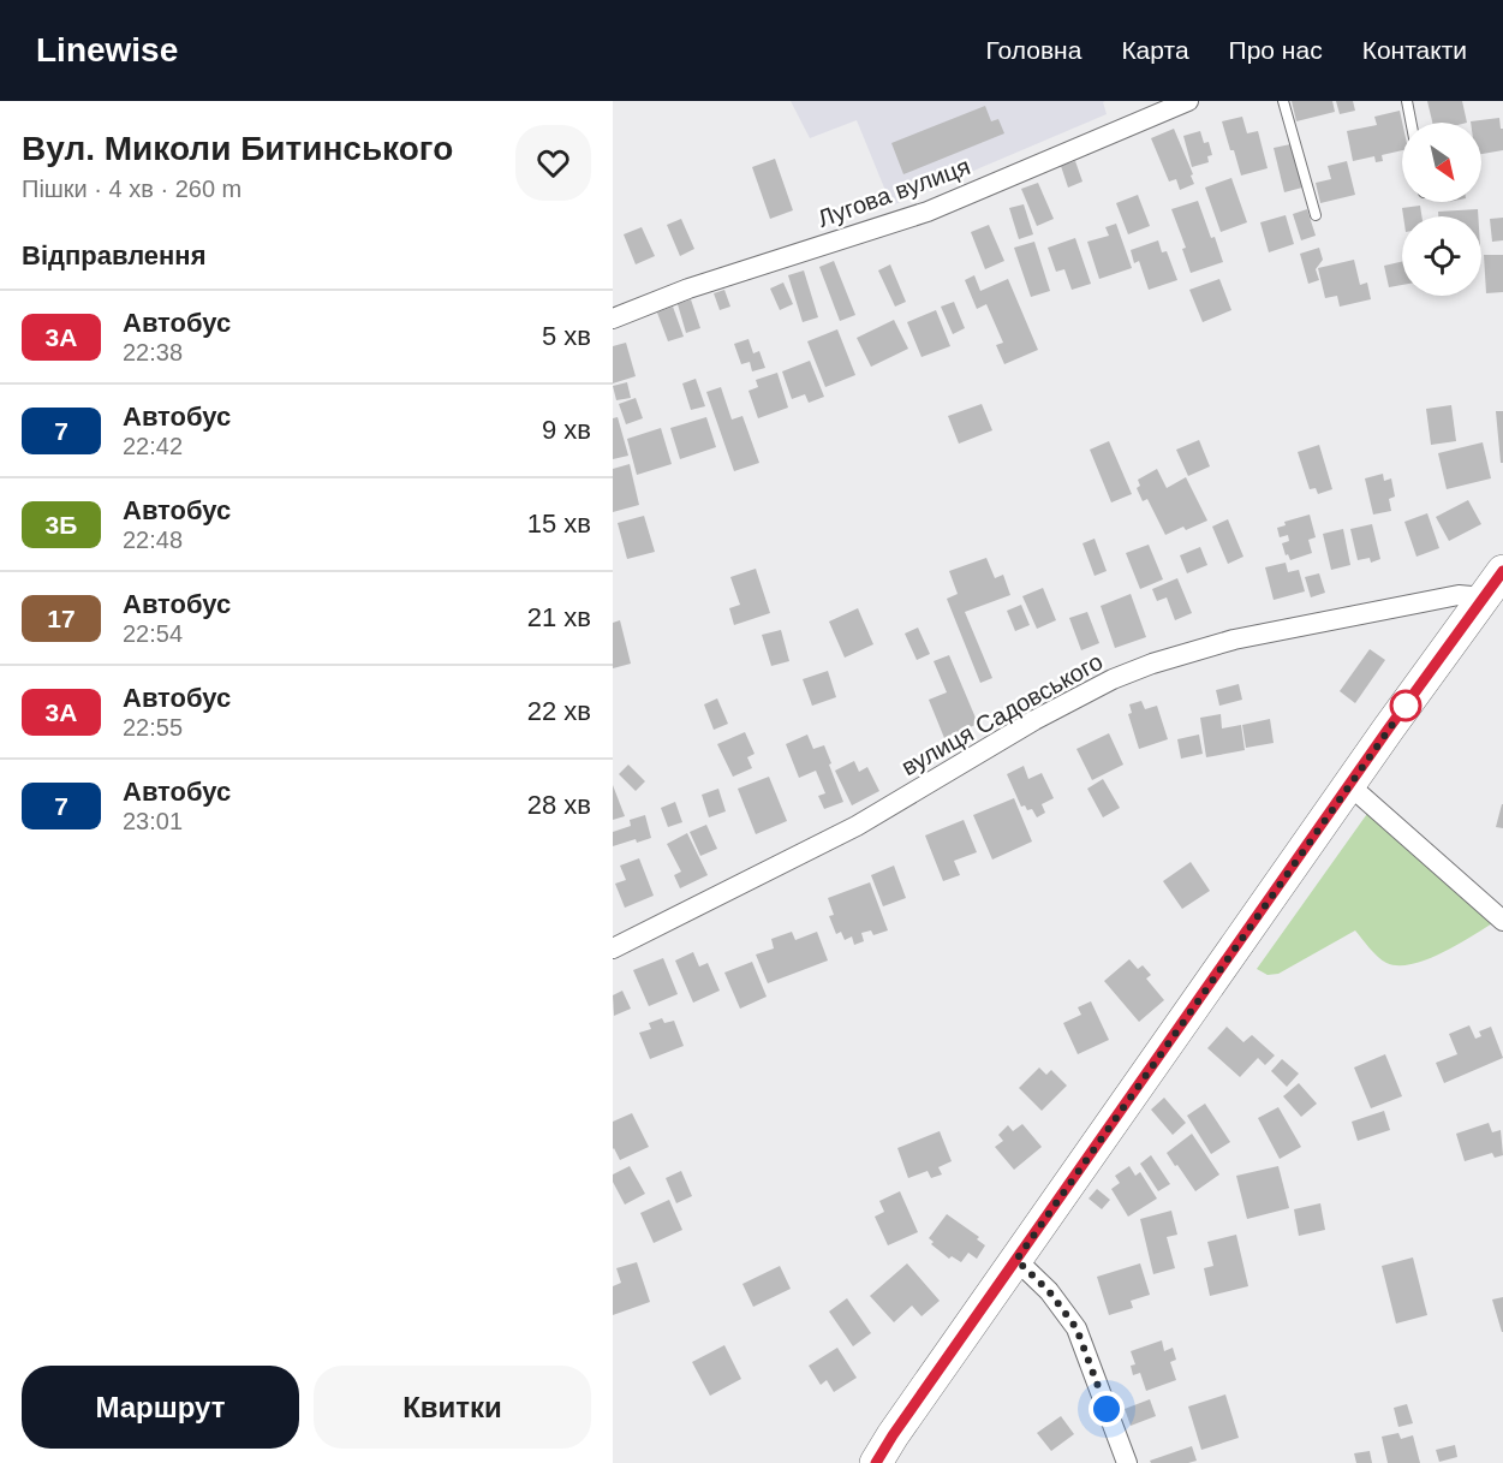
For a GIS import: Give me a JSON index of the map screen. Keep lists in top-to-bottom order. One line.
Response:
{"streets":{"street":["Лугова вулиця","вулиця Садовського"]},"lines":["bus line 3А"],"north":"bottom right","page":{"header":"Linewise","nav":["Головна","Карта","Про нас","Контакти"],"heading":[["Вул. Миколи Битинського","Пішки · 4 хв · 260 m"],"Відправлення"],"list":[{"mark":"3А","name":"Автобус","note":"22:38","value":"5 хв"},{"mark":"7","name":"Автобус","note":"22:42","value":"9 хв"},{"mark":"3Б","name":"Автобус","note":"22:48","value":"15 хв"},{"mark":"17","name":"Автобус","note":"22:54","value":"21 хв"},{"mark":"3А","name":"Автобус","note":"22:55","value":"22 хв"},{"mark":"7","name":"Автобус","note":"23:01","value":"28 хв"}],"buttons":["Маршрут","Квитки"]}}
